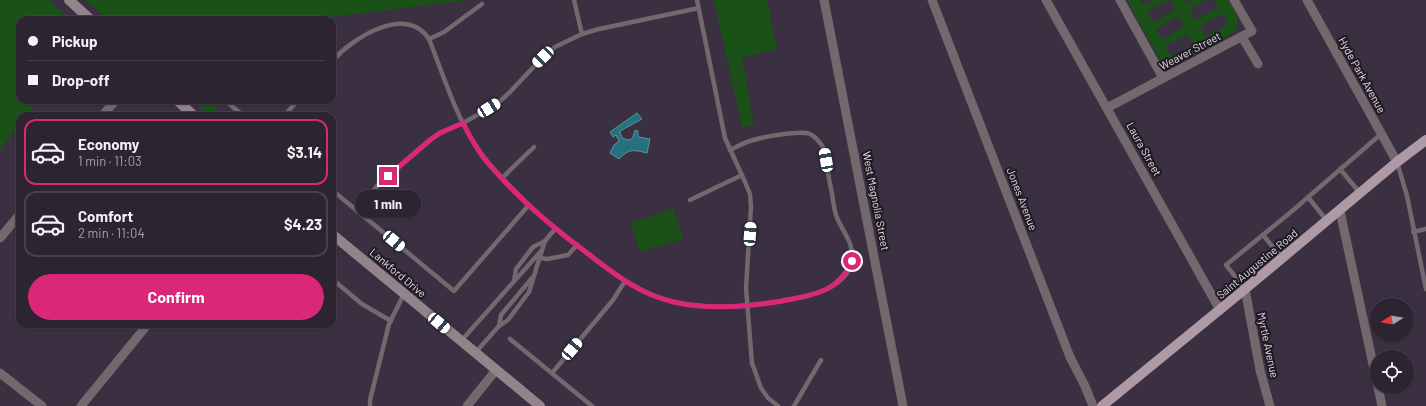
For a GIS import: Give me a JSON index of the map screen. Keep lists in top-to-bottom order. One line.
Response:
{"streets":{"main road":["Saint Augustine Road","Lankford Drive"],"street":["Weaver Street","Hyde Park Avenue","Laura Street","Jones Avenue","West Magnolia Street","Myrtle Avenue"]},"crossings":[["Weaver Street","Laura Street"],["Hyde Park Avenue","Saint Augustine Road"],["Laura Street","Saint Augustine Road"],["Saint Augustine Road","Myrtle Avenue"]],"north":"left","page":{"banner":["Pickup","Drop-off"],"list":[{"name":"Economy","note":"1 min · 11:03","value":"$3.14"},{"name":"Comfort","note":"2 min · 11:04","value":"$4.23"}],"bubble":"1 min","buttons":"Confirm"}}
